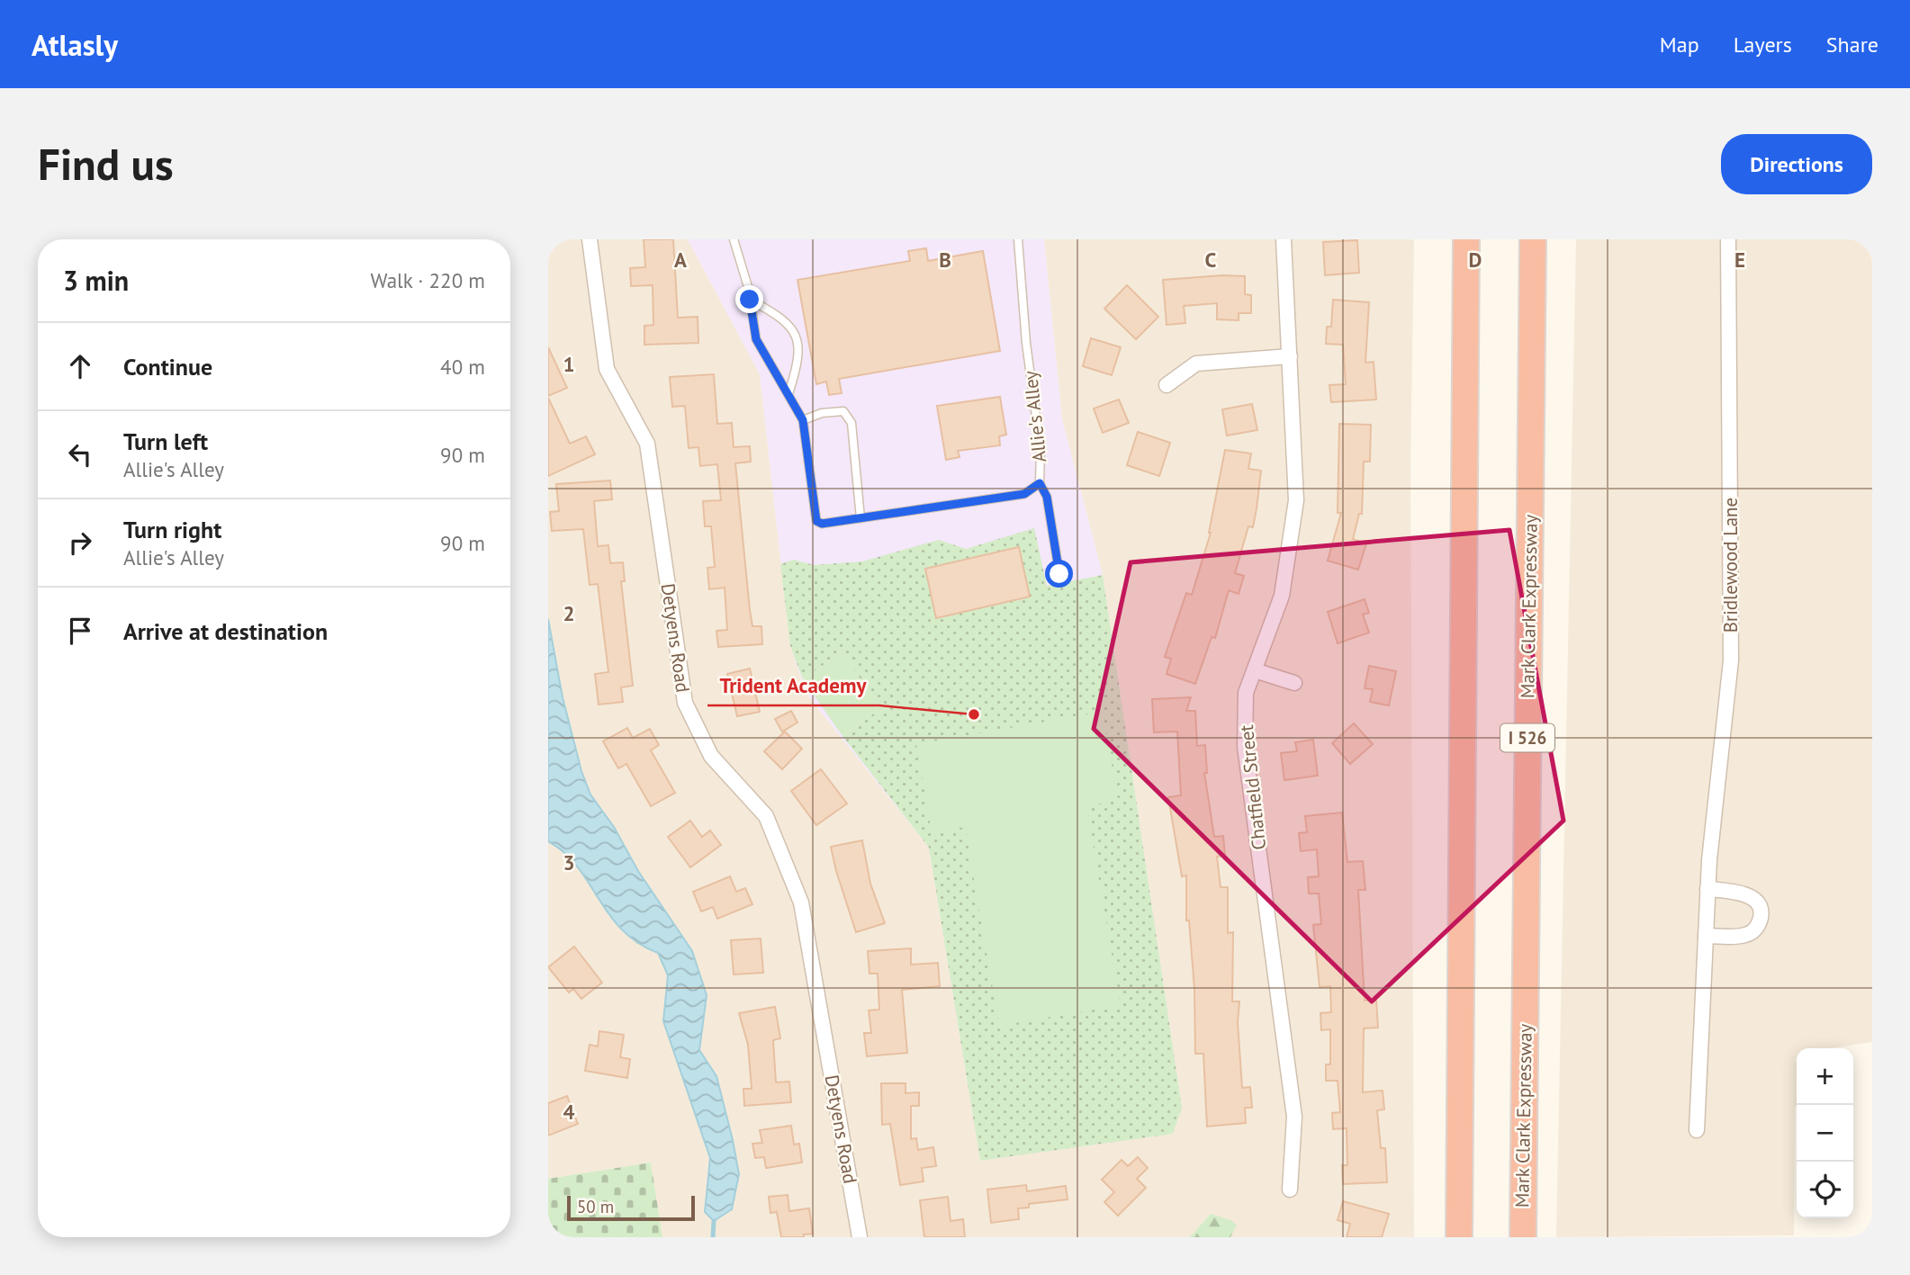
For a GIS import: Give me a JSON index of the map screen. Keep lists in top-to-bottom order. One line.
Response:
{"streets":{"highway":["Mark Clark Expressway","I 526"],"street":["Bridlewood Lane","Detyens Road","Chatfield Street"],"lane":["Allie's Alley"]},"places":["Trident Academy"],"scale_bar":"50 m","page":{"header":"Atlasly","nav":["Map","Layers","Share"],"buttons":"Directions","title":"Find us","heading":["3 min","Walk · 220 m"],"list":[["Continue","40 m"],["Turn left","Allie's Alley","90 m"],["Turn right","Allie's Alley","90 m"],"Arrive at destination"],"map_buttons":["+","−"],"scale":"50 m"},"grid":{"columns":["A","B","C","D","E"],"rows":["1","2","3","4"]}}
